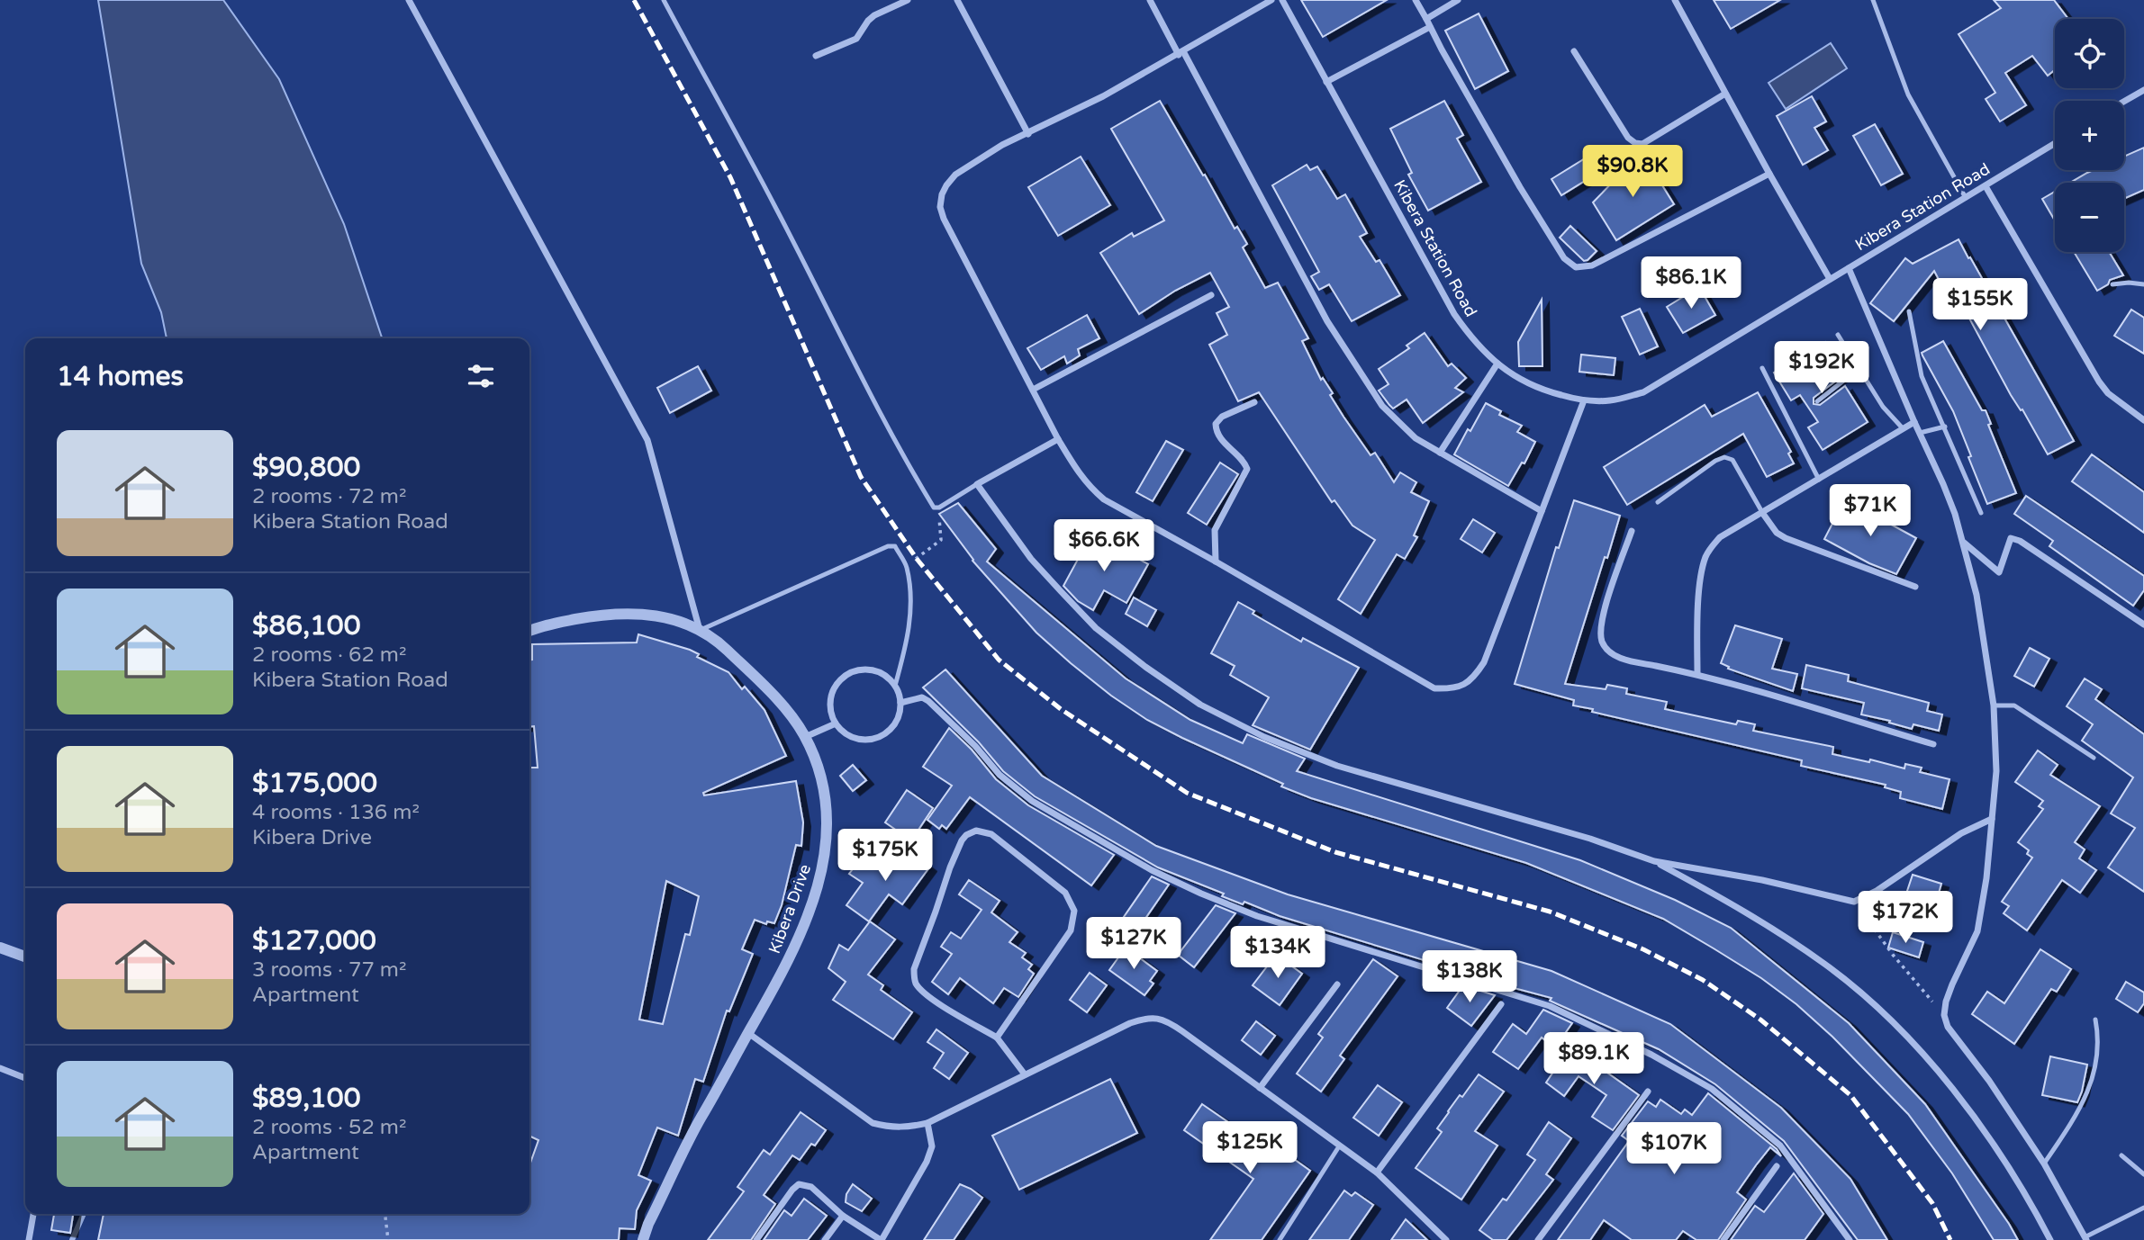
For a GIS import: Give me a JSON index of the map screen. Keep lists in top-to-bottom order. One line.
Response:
{"streets":{"street":["Kibera Station Road","Kibera Drive"]},"page":{"map_buttons":["+","−"],"price":["$90.8K","$86.1K","$155K","$192K","$71K","$66.6K","$175K","$172K","$127K","$134K","$138K","$89.1K","$125K","$107K"],"heading":"14 homes","list":[{"name":"$90,800","note":"2 rooms · 72 m² · Kibera Station Road"},{"name":"$86,100","note":"2 rooms · 62 m² · Kibera Station Road"},{"name":"$175,000","note":"4 rooms · 136 m² · Kibera Drive"},{"name":"$127,000","note":"3 rooms · 77 m² · Apartment"},{"name":"$89,100","note":"2 rooms · 52 m² · Apartment"}]}}
